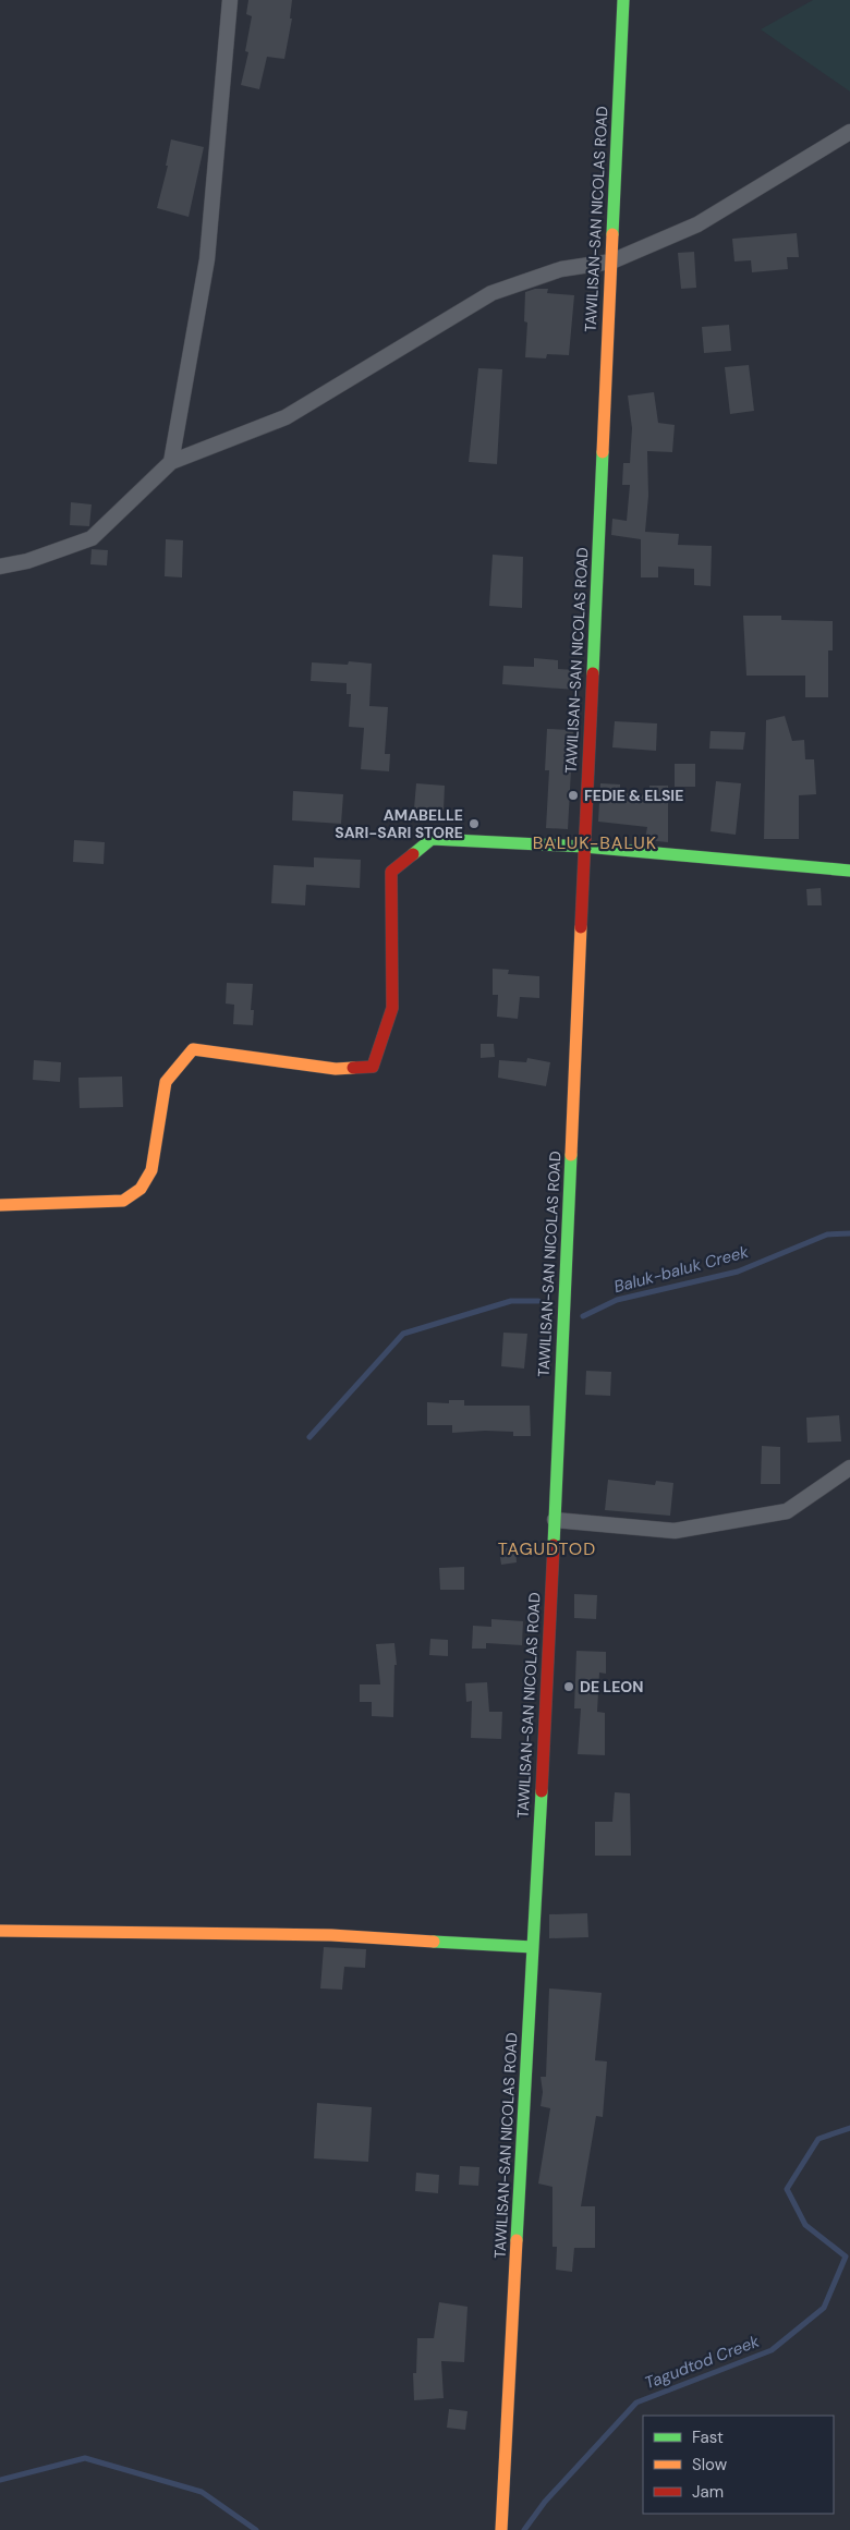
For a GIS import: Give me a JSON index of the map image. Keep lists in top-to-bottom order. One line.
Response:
{"streets":{"main road":["TAWILISAN-SAN NICOLAS ROAD"]},"districts":["BALUK-BALUK","TAGUDTOD"],"water":["Baluk-baluk Creek","Tagudtod Creek"],"places":["FEDIE & ELSIE","AMABELLE SARI-SARI STORE","DE LEON"],"legend":["Fast","Slow","Jam"]}
